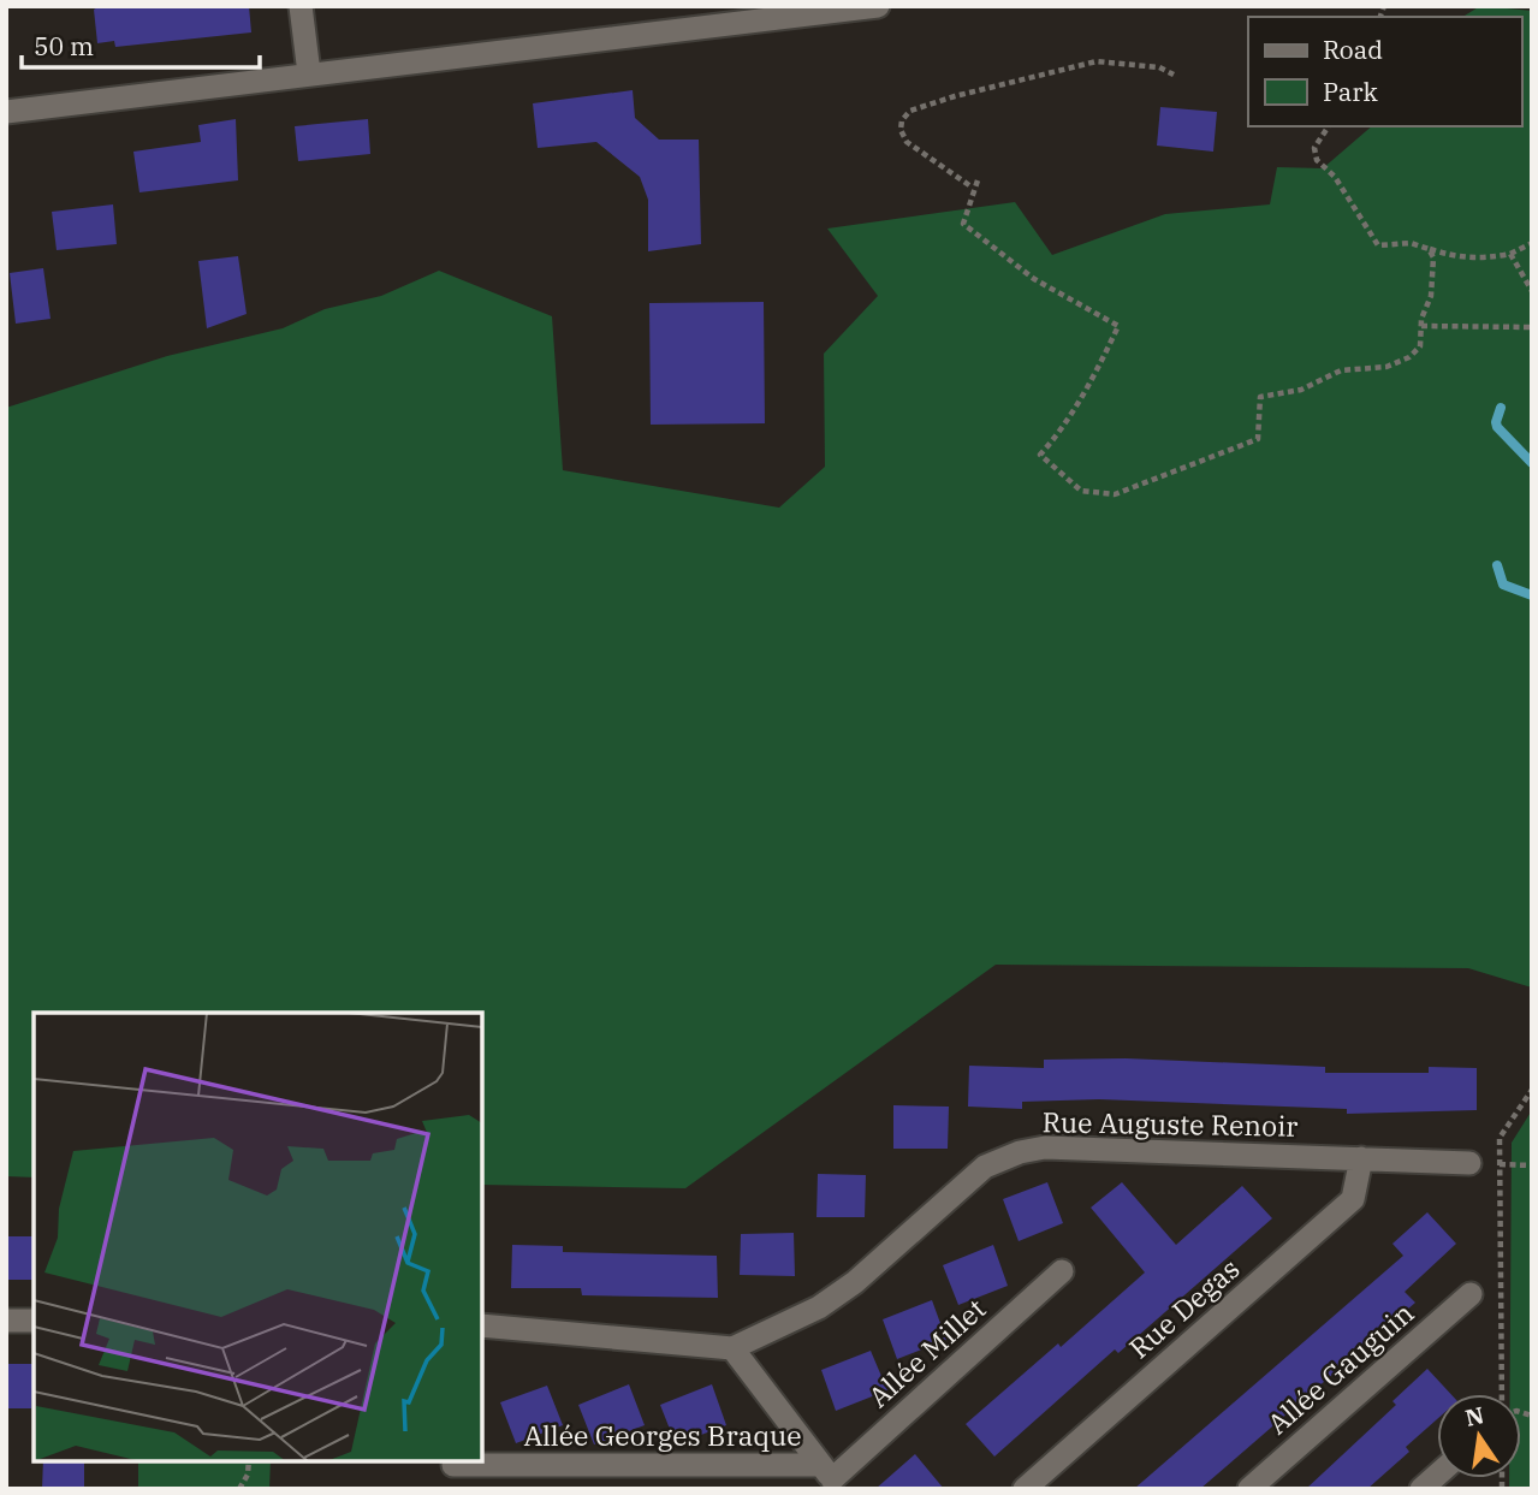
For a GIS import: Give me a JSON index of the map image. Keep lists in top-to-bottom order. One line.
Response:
{"streets":{"street":["Rue Auguste Renoir","Rue Degas","Allée Millet","Allée Gauguin","Allée Georges Braque"]},"crossings":[["Rue Auguste Renoir","Rue Degas"],["Allée Millet","Allée Georges Braque"]],"legend":["Road","Park"],"scale_bar":"50 m","north":"top"}
